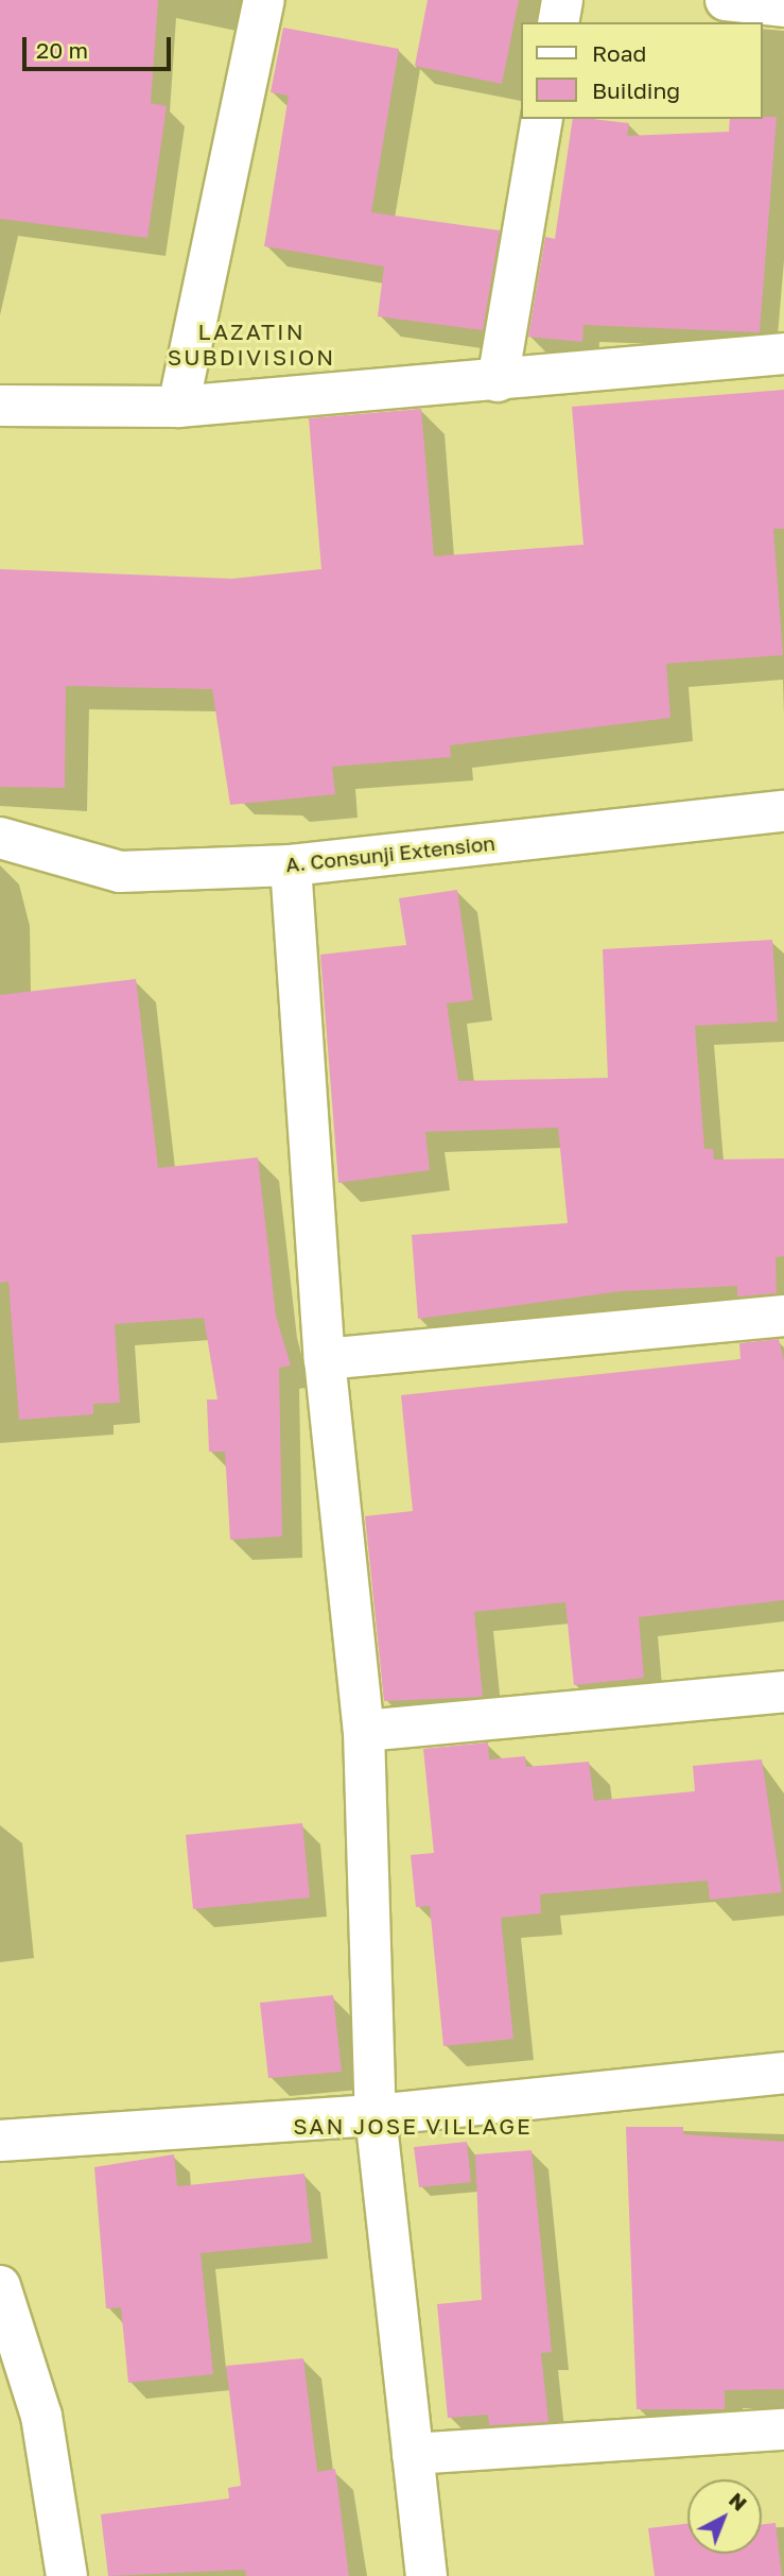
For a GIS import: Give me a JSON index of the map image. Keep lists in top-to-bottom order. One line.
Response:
{"streets":{"street":["A. Consunji Extension"]},"districts":["LAZATIN SUBDIVISION","SAN JOSE VILLAGE"],"legend":["Road","Building"],"scale_bar":"20 m","north":"top right"}
